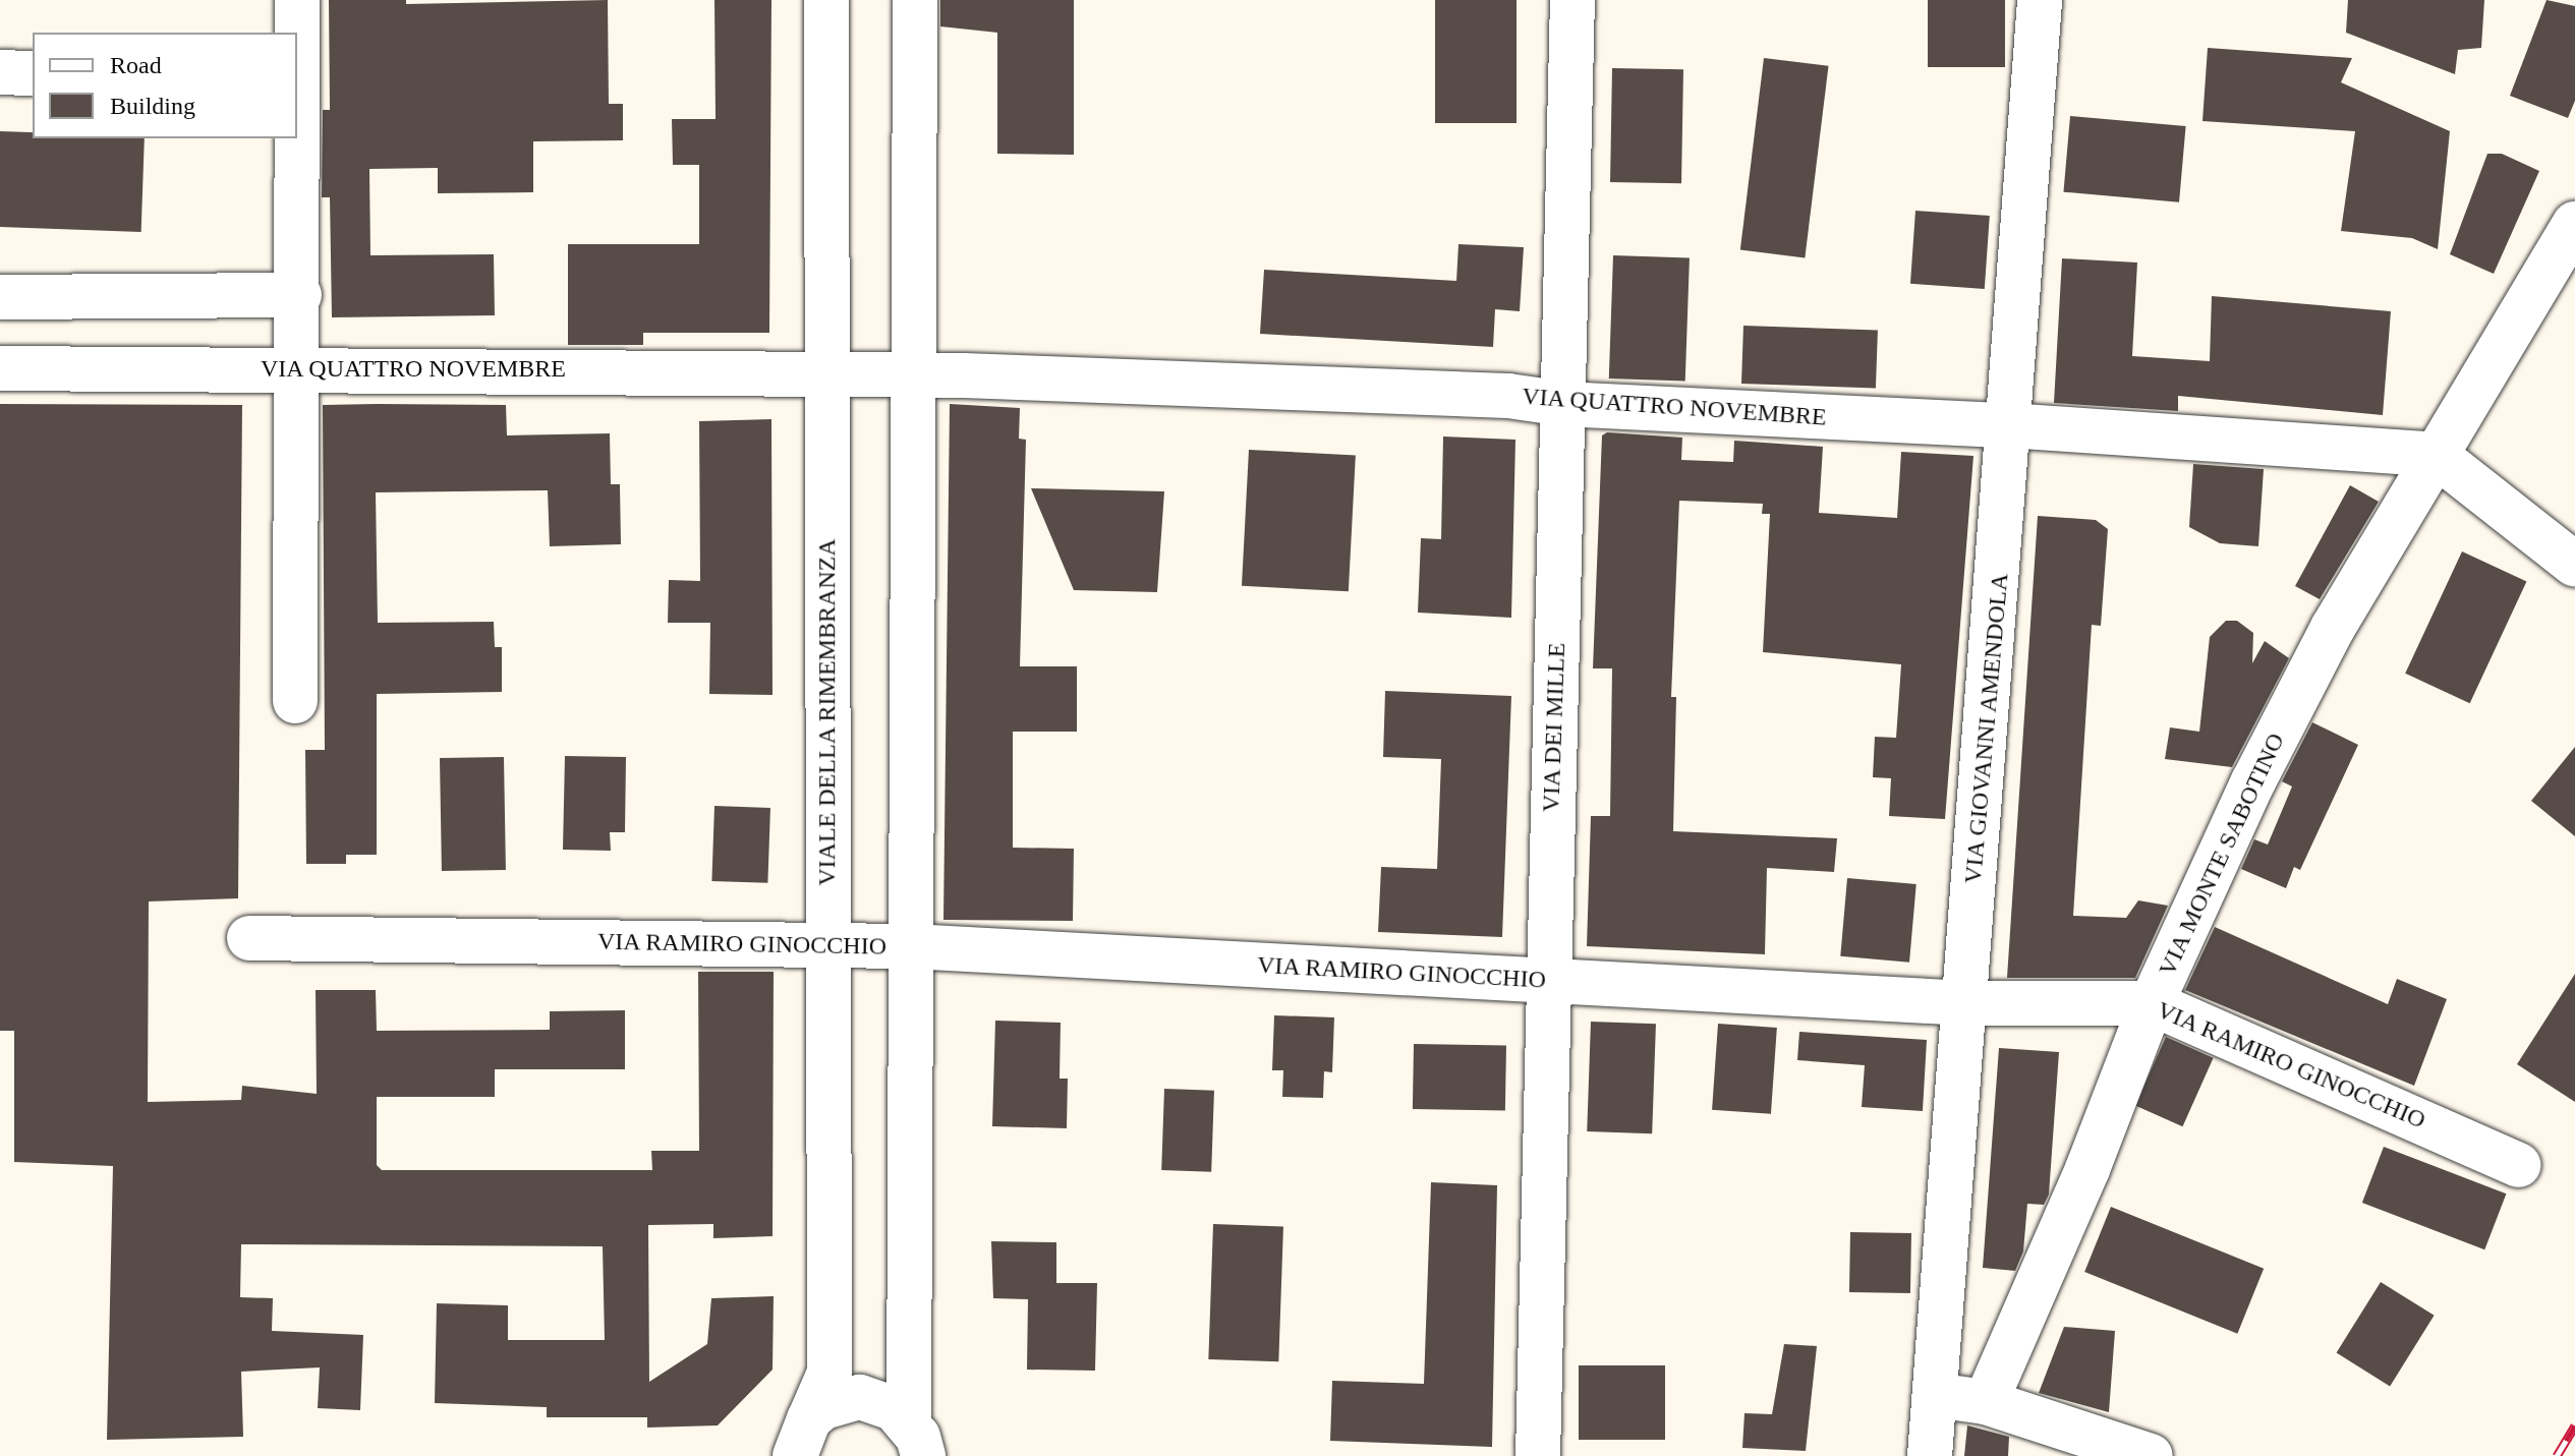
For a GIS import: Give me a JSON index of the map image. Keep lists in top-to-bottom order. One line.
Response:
{"streets":{"street":["VIA QUATTRO NOVEMBRE","VIALE DELLA RIMEMBRANZA","VIA DEI MILLE","VIA GIOVANNI AMENDOLA","VIA MONTE SABOTINO","VIA RAMIRO GINOCCHIO"]},"crossings":[["VIA QUATTRO NOVEMBRE","VIALE DELLA RIMEMBRANZA"],["VIA QUATTRO NOVEMBRE","VIA DEI MILLE"],["VIA QUATTRO NOVEMBRE","VIA GIOVANNI AMENDOLA"],["VIA QUATTRO NOVEMBRE","VIA MONTE SABOTINO"],["VIALE DELLA RIMEMBRANZA","VIA RAMIRO GINOCCHIO"],["VIA DEI MILLE","VIA RAMIRO GINOCCHIO"],["VIA GIOVANNI AMENDOLA","VIA RAMIRO GINOCCHIO"],["VIA MONTE SABOTINO","VIA RAMIRO GINOCCHIO"]],"legend":["Road","Building"]}
